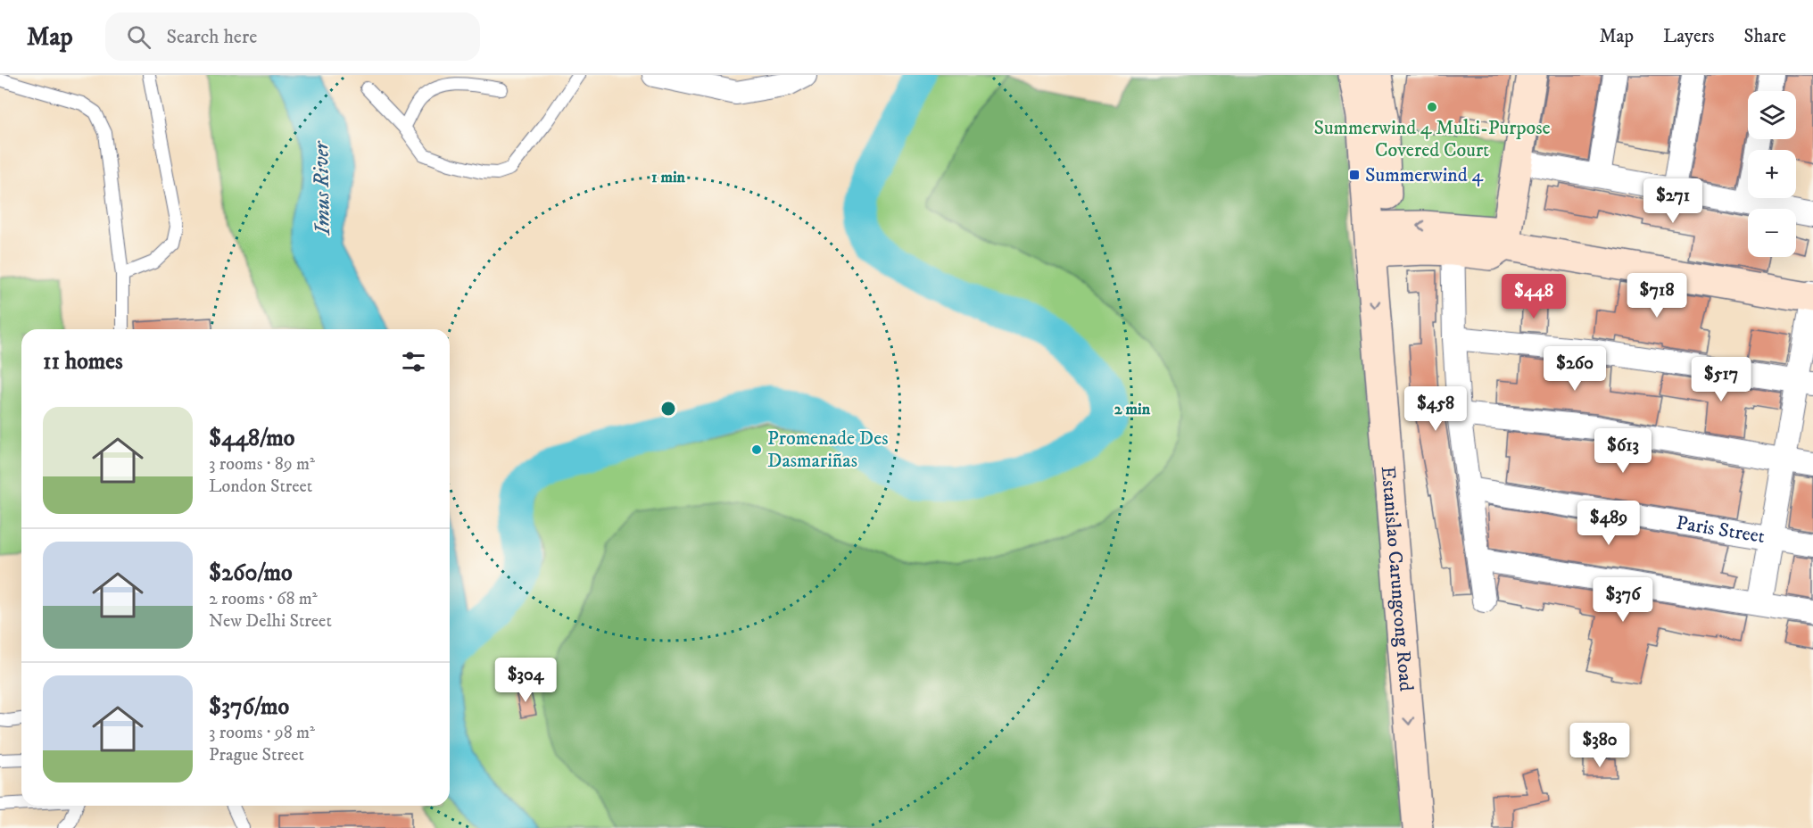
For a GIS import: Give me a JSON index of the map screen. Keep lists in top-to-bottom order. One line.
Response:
{"streets":{"street":["Paris Street","Estanislao Carungcong Road"]},"water":["Imus River"],"places":{"other":["Summerwind 4 Multi-Purpose Covered Court","Promenade Des Dasmariñas"],"transit":["Summerwind 4"]},"page":{"header":"Map","search":"Search here","nav":["Map","Layers","Share"],"map_buttons":["+","−"],"price":["$271","$718","$448","$260","$517","$458","$613","$489","$376","$304","$380"],"heading":"11 homes","list":[{"name":"$448/mo","note":"3 rooms · 89 m² · London Street"},{"name":"$260/mo","note":"2 rooms · 68 m² · New Delhi Street"},{"name":"$376/mo","note":"3 rooms · 98 m² · Prague Street"}]},"rings":["1 min","2 min"]}
